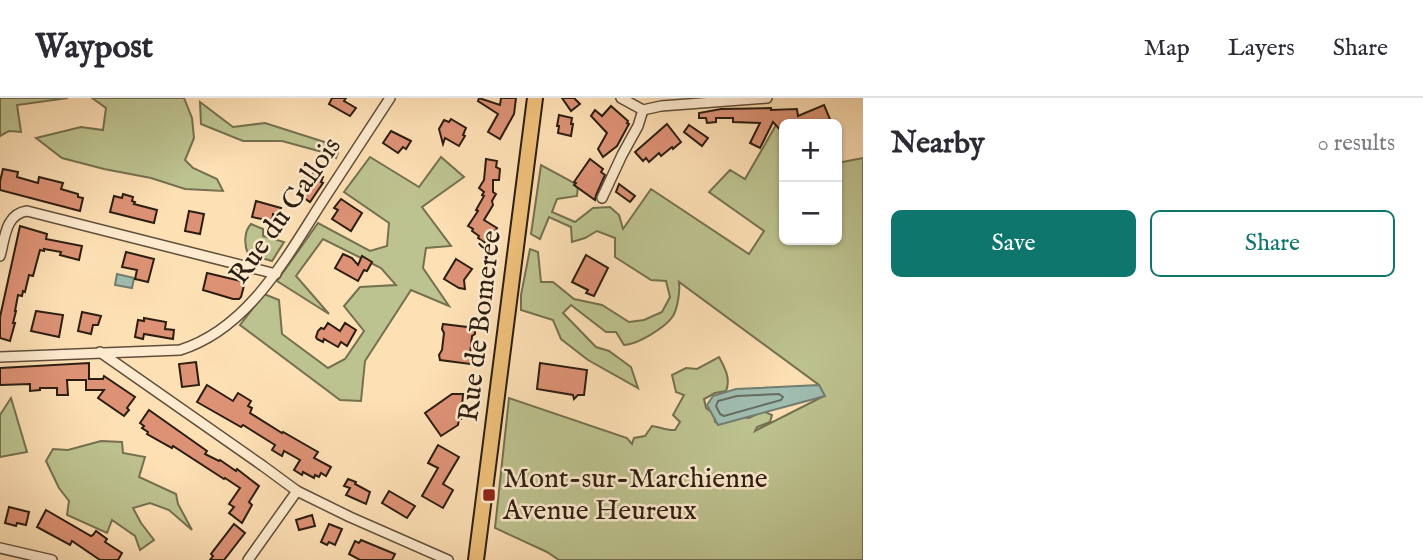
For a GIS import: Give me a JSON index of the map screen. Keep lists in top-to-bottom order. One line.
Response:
{"streets":{"main road":["Rue de Bomerée"],"street":["Rue du Gallois"]},"places":{"transit":["Mont-sur-Marchienne Avenue Heureux"]},"page":{"header":"Waypost","nav":["Map","Layers","Share"],"heading":["Nearby","0 results"],"map_buttons":["+","−"],"buttons":["Save","Share"]}}
